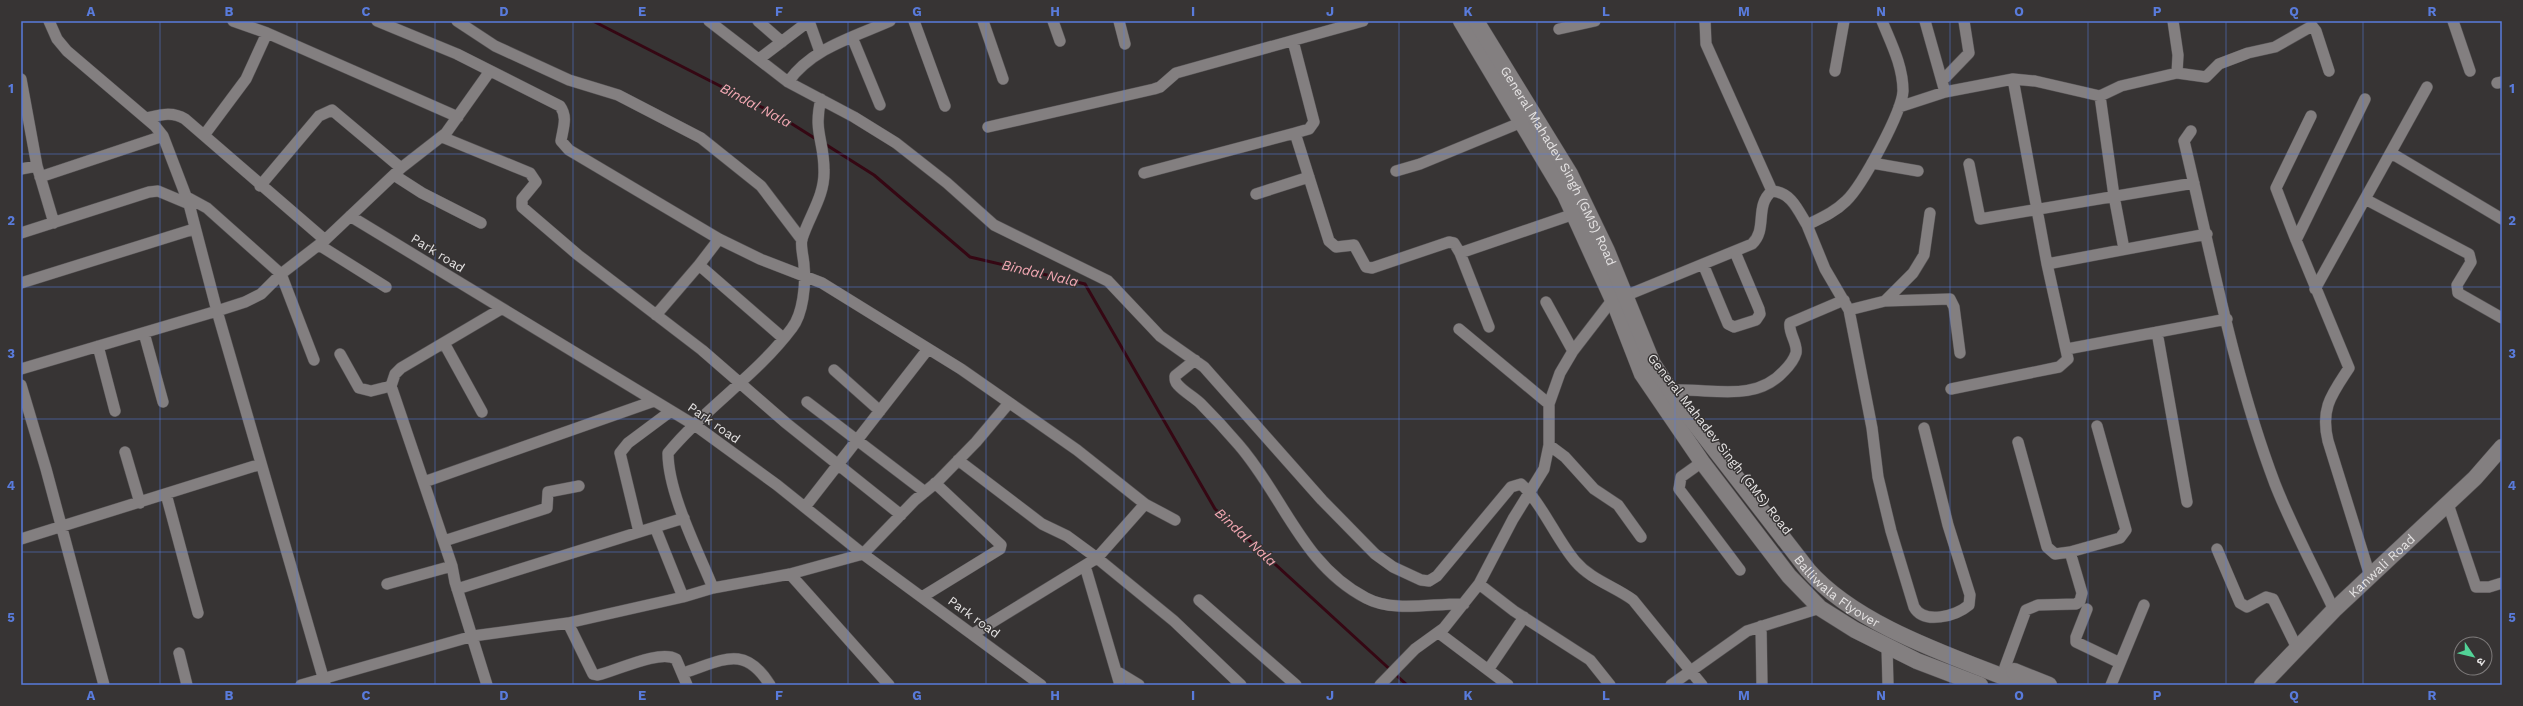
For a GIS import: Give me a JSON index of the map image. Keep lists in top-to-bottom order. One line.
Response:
{"streets":{"street":["General Mahadev Singh (GMS) Road","Park road","Kanwali Road","Balliwala Flyover"]},"crossings":[["General Mahadev Singh (GMS) Road","Balliwala Flyover"]],"water":["Bindal Nala"],"north":"bottom right","grid":{"columns":["A","B","C","D","E","F","G","H","I","J","K","L","M","N","O","P","Q","R"],"rows":["1","2","3","4","5"]}}
